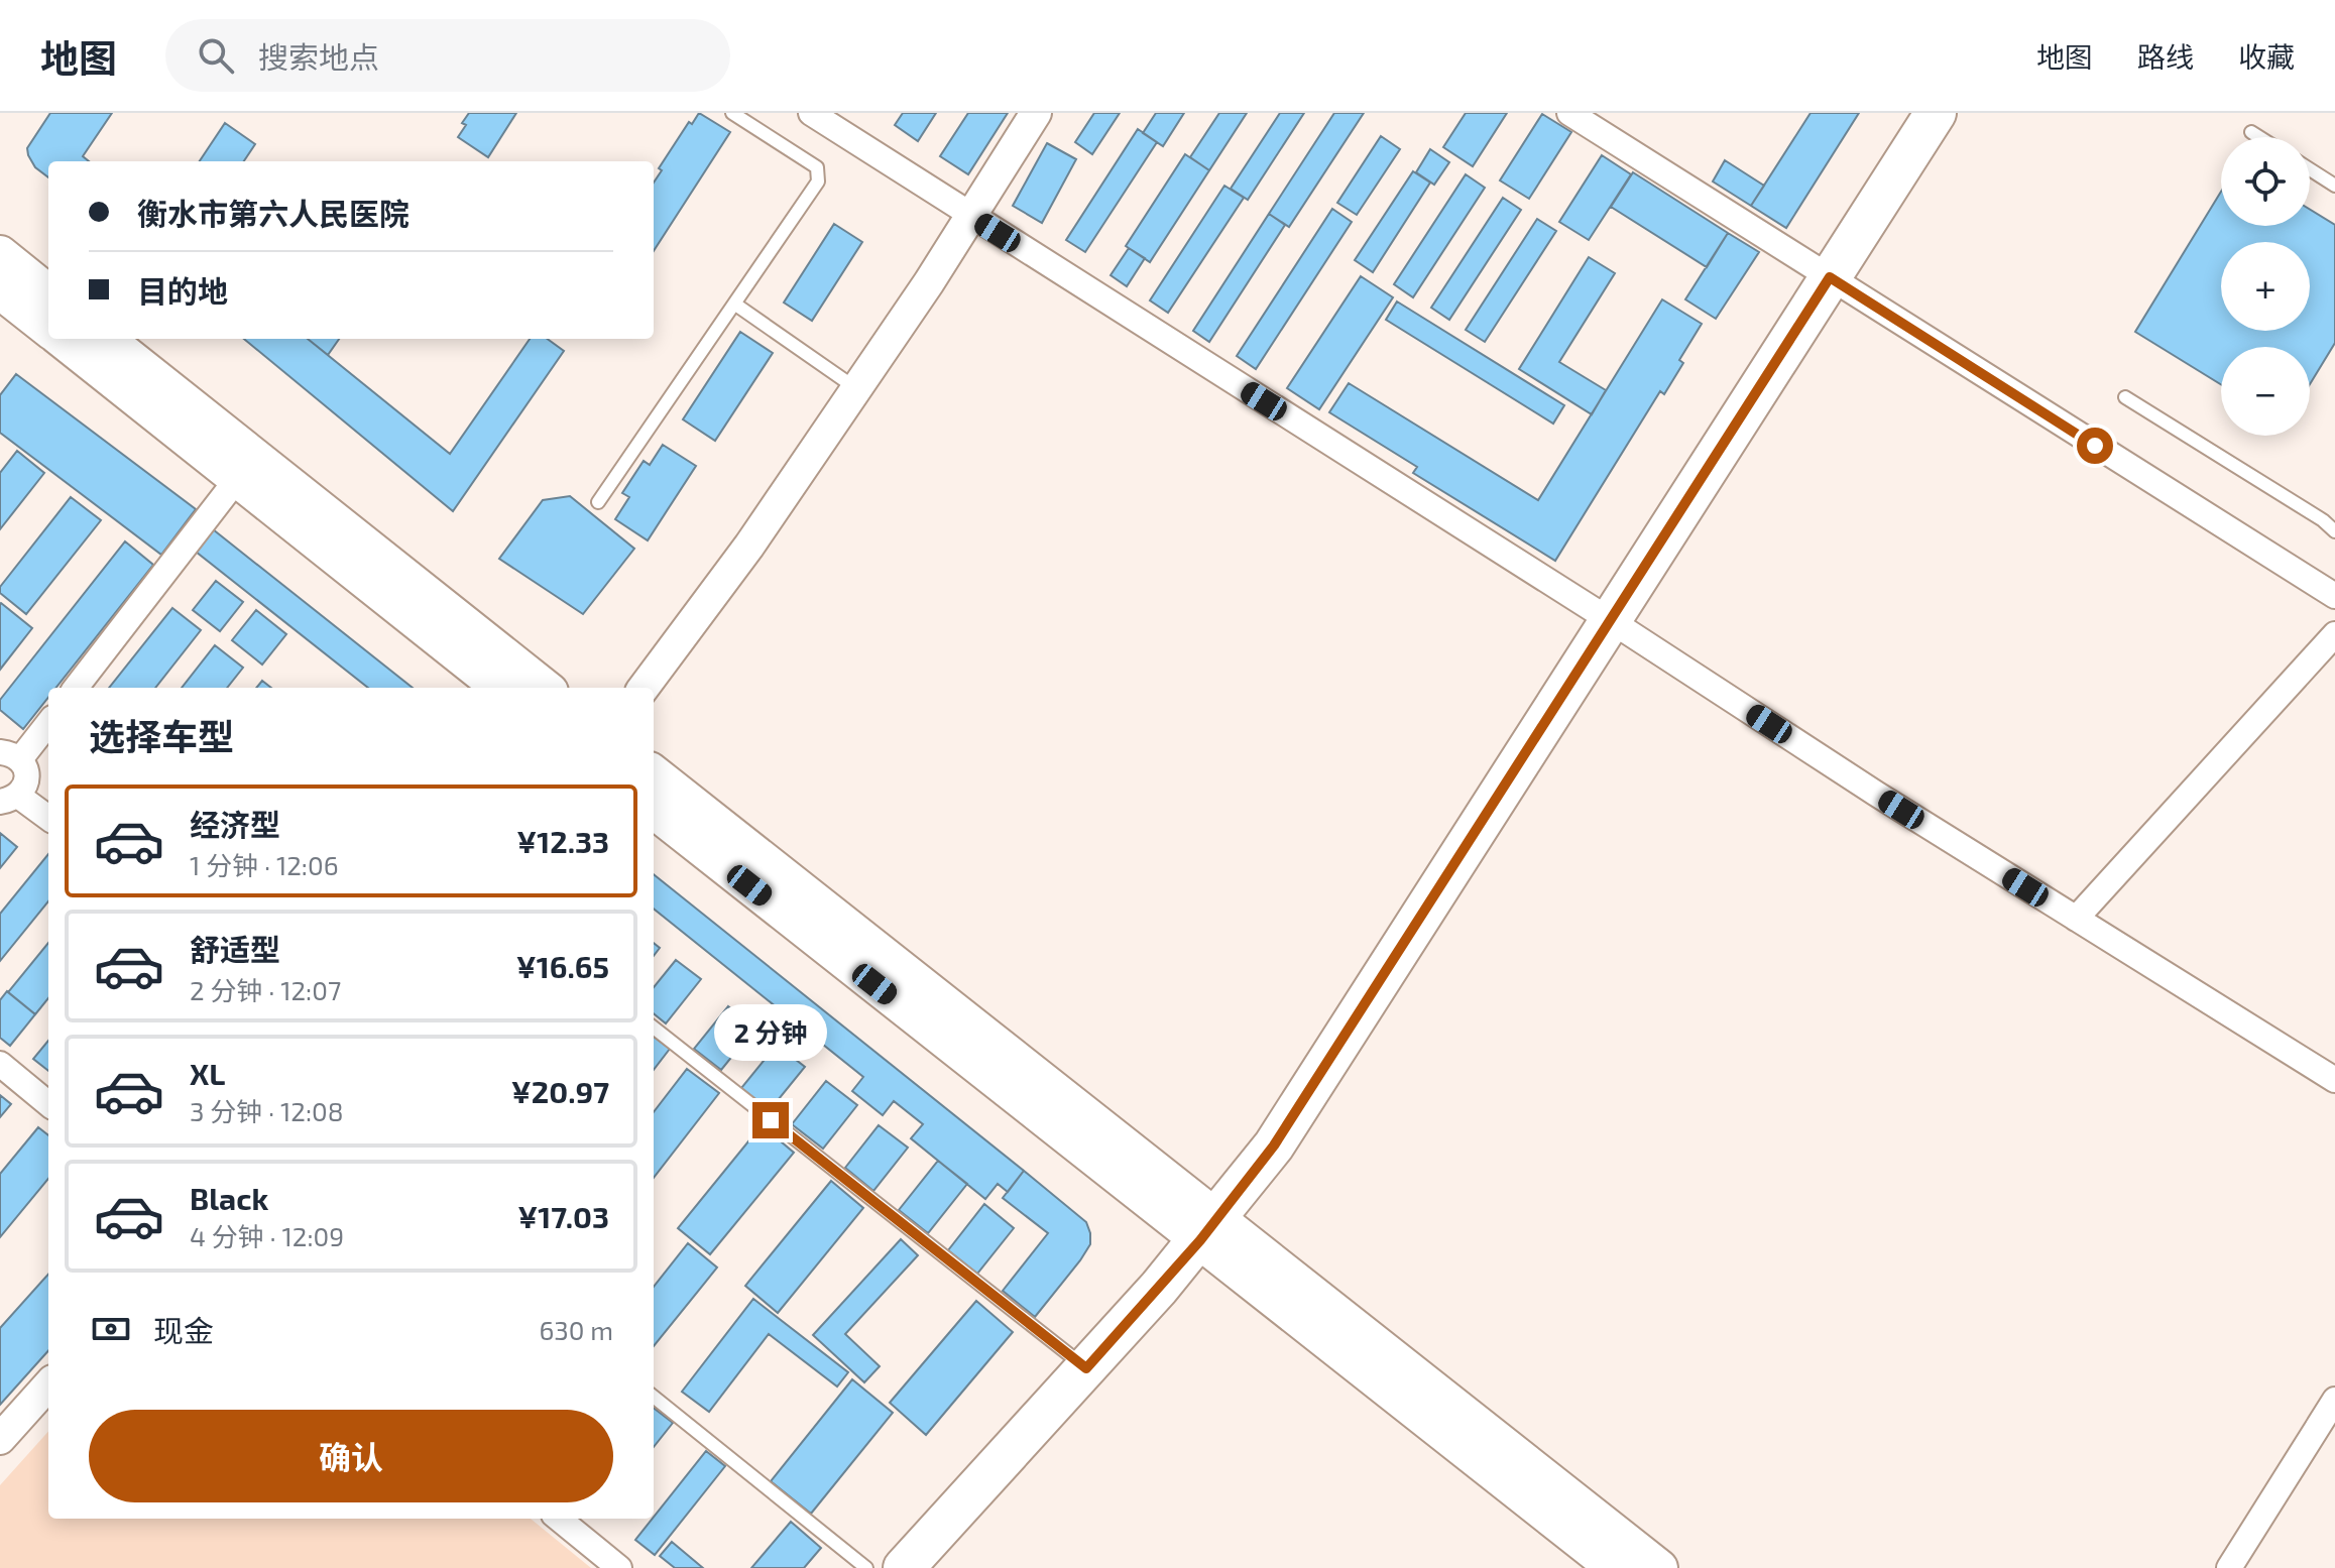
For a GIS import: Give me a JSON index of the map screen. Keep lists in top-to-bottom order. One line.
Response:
{"page":{"header":"地图","search":"搜索地点","nav":["地图","路线","收藏"],"map_buttons":["+","−"],"banner":["衡水市第六人民医院","目的地"],"heading":"选择车型","list":[{"name":"经济型","note":"1 分钟 · 12:06","value":"¥12.33"},{"name":"舒适型","note":"2 分钟 · 12:07","value":"¥16.65"},{"name":"XL","note":"3 分钟 · 12:08","value":"¥20.97"},{"name":"Black","note":"4 分钟 · 12:09","value":"¥17.03"}],"bubble":"2 分钟","pay":["现金","630 m"],"buttons":"确认"}}
